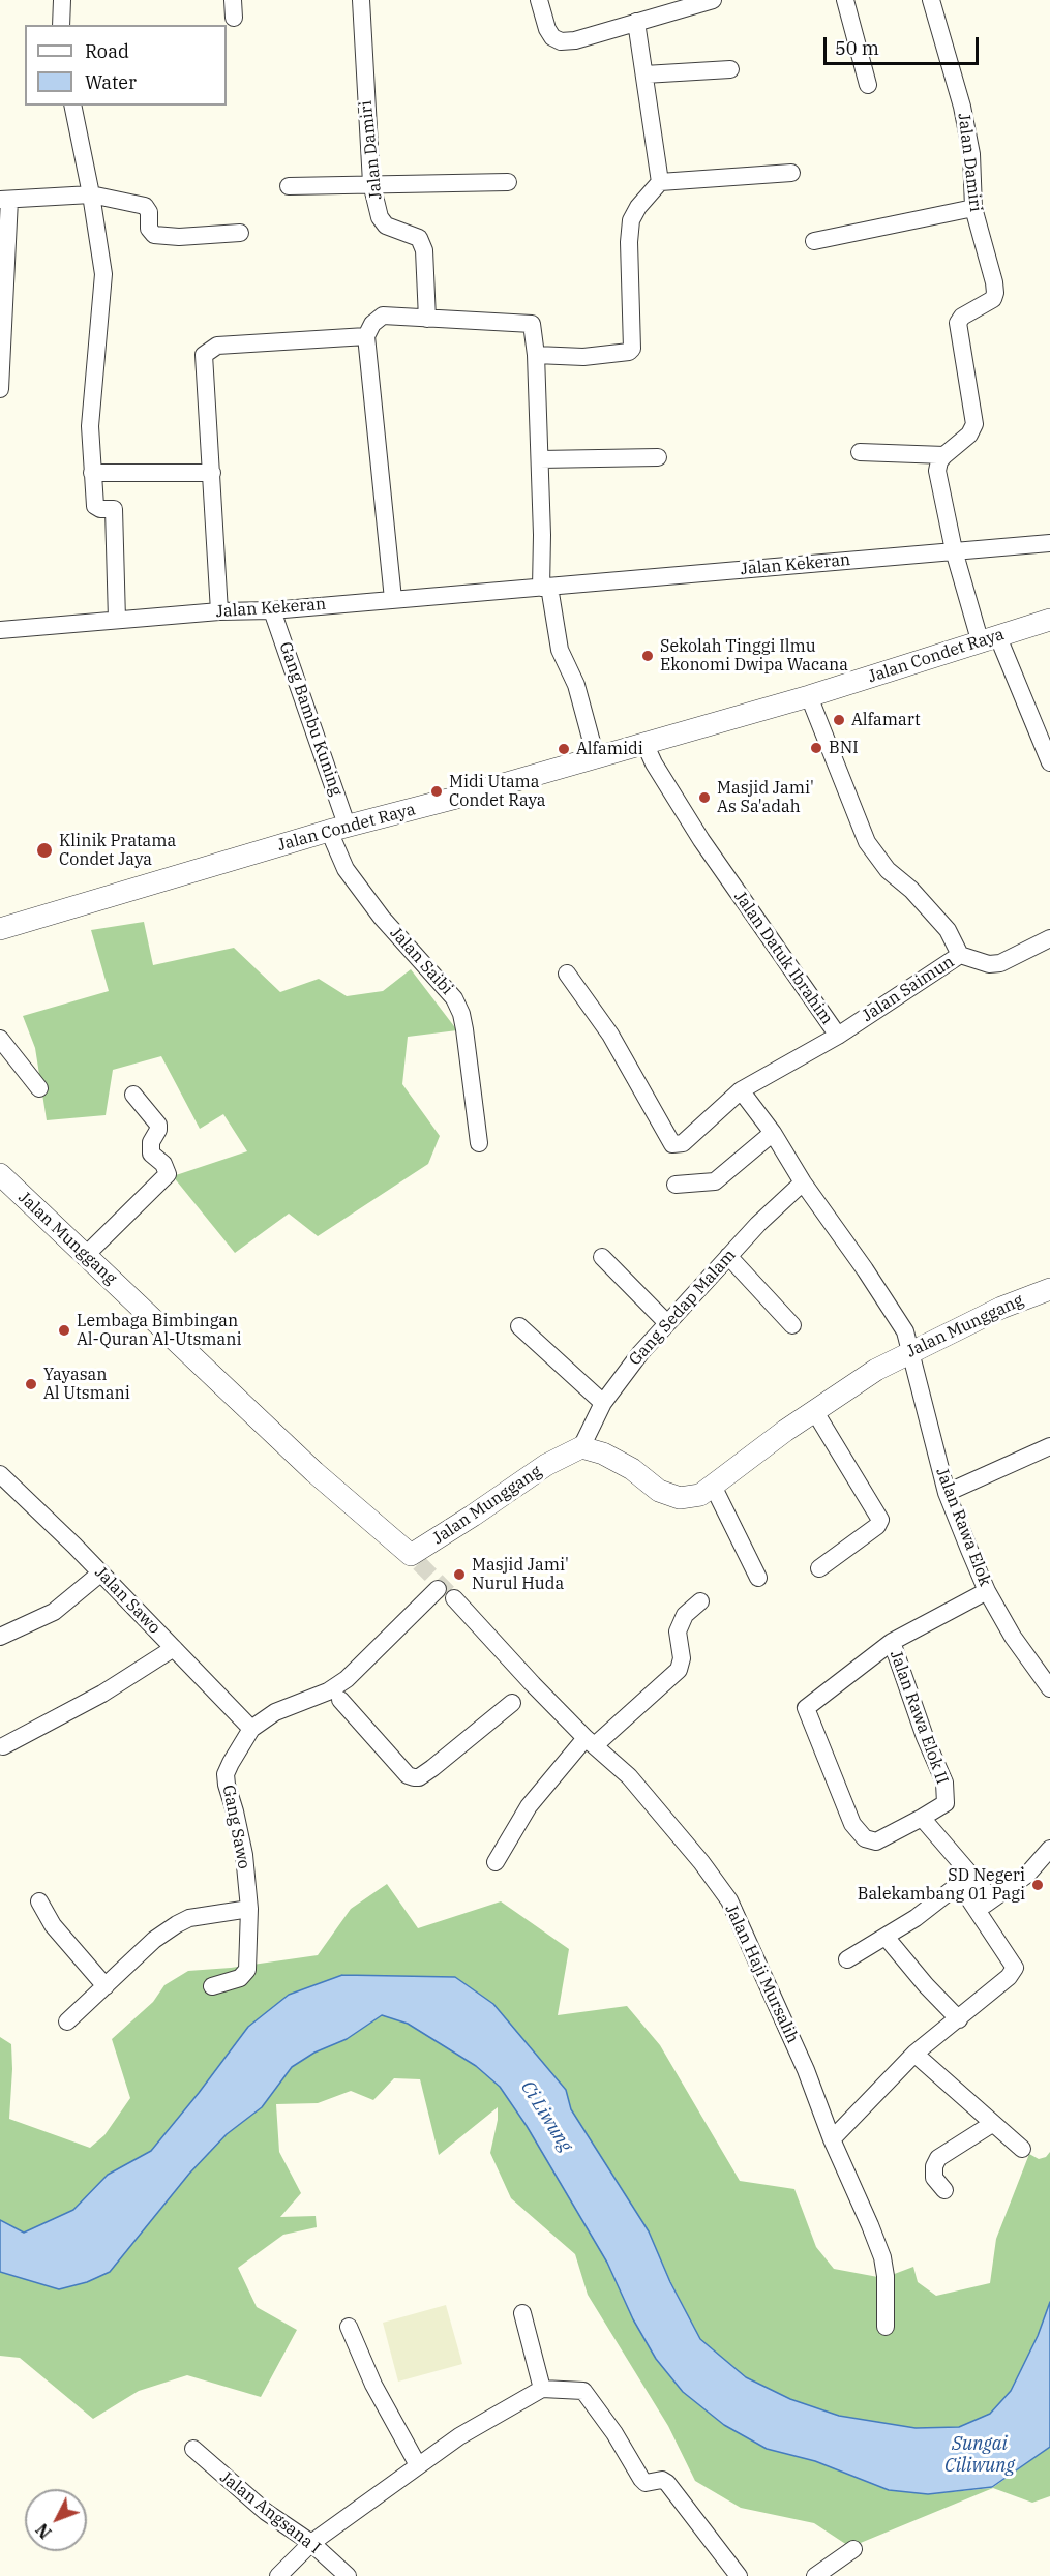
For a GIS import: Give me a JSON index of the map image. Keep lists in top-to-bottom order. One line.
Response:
{"streets":{"street":["Jalan Damiri","Jalan Kekeran","Jalan Condet Raya","Gang Bambu Kuning","Jalan Datuk Ibrahim","Jalan Saibi","Jalan Saimun","Jalan Munggang","Gang Sedap Malam","Jalan Rawa Elok","Jalan Sawo","Jalan Rawa Elok II","Gang Sawo","Jalan Haji Mursalih","Jalan Angsana I"]},"crossings":[["Jalan Kekeran","Gang Bambu Kuning"],["Jalan Condet Raya","Gang Bambu Kuning"],["Jalan Condet Raya","Jalan Datuk Ibrahim"],["Jalan Condet Raya","Jalan Saibi"],["Gang Bambu Kuning","Jalan Saibi"],["Jalan Datuk Ibrahim","Jalan Saimun"],["Jalan Munggang","Gang Sedap Malam"],["Jalan Munggang","Jalan Rawa Elok"],["Jalan Rawa Elok","Jalan Rawa Elok II"],["Jalan Sawo","Gang Sawo"]],"water":["Ci Liwung","Sungai Ciliwung"],"places":["Sekolah Tinggi Ilmu Ekonomi Dwipa Wacana","Alfamart","BNI","Alfamidi","Midi Utama Condet Raya","Masjid Jami' As Sa'adah","Klinik Pratama Condet Jaya","Lembaga Bimbingan Al-Quran Al-Utsmani","Yayasan Al Utsmani","Masjid Jami' Nurul Huda","SD Negeri Balekambang 01 Pagi"],"legend":["Road","Water"],"scale_bar":"50 m","north":"bottom left"}
